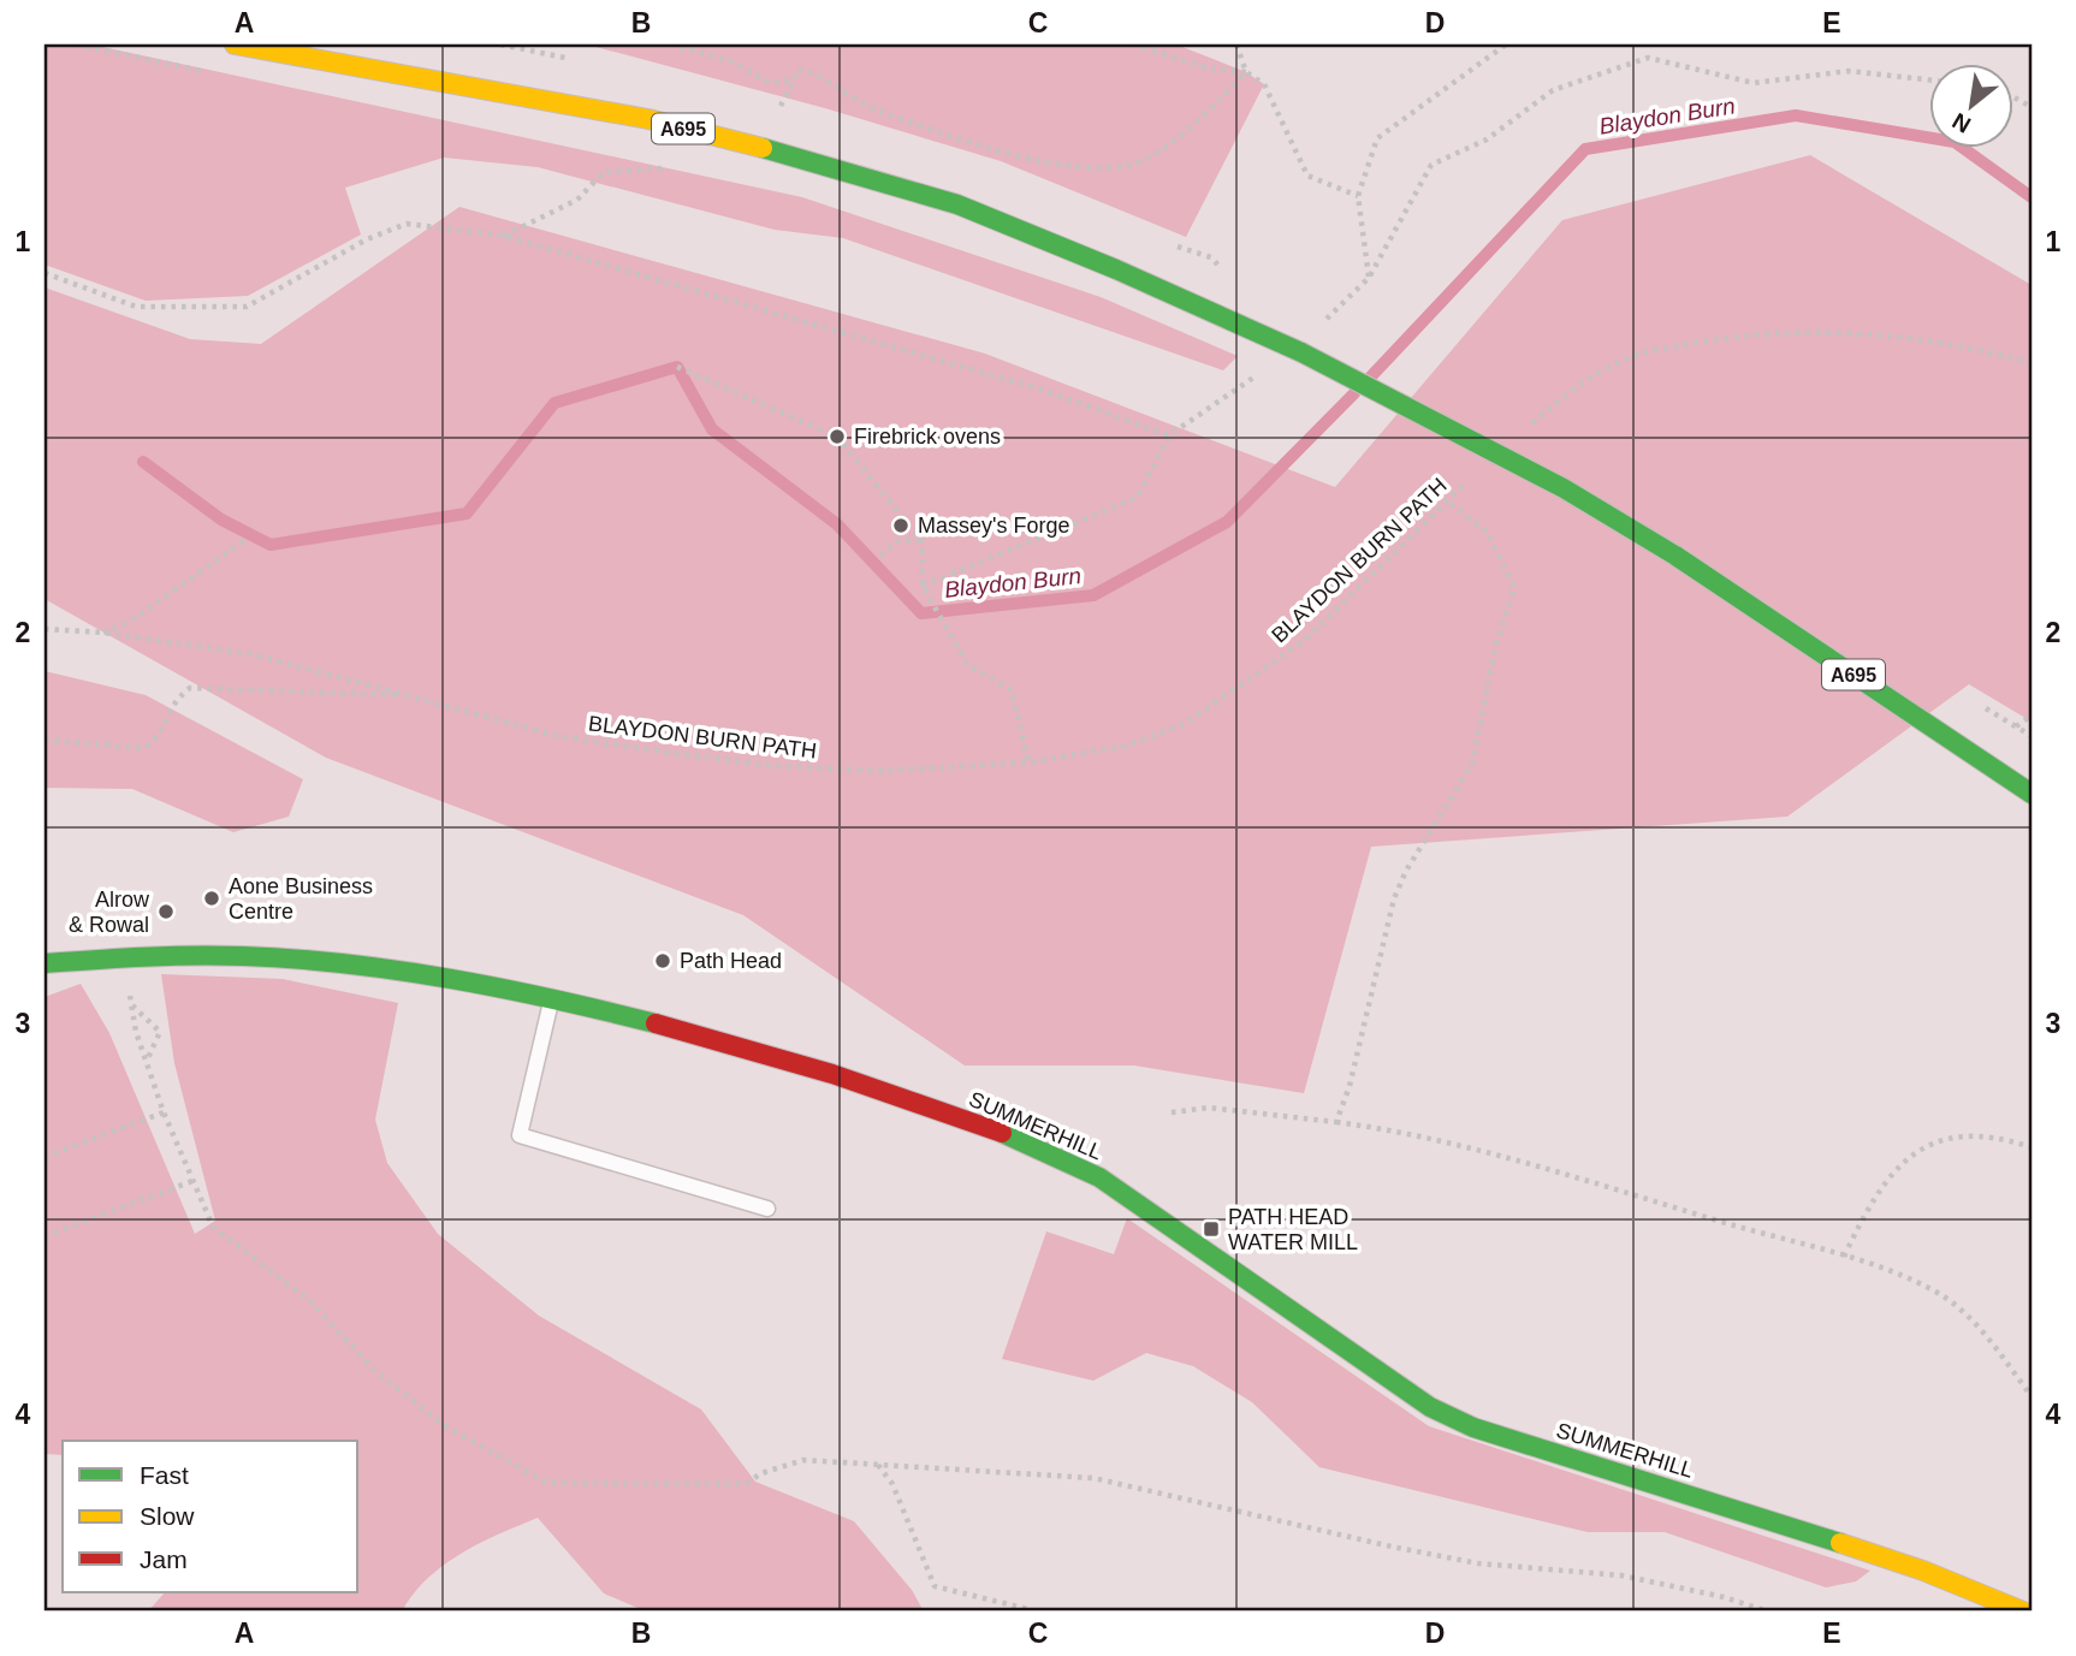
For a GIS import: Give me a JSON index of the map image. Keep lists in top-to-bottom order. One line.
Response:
{"streets":{"street":["A695","SUMMERHILL"],"path":["BLAYDON BURN PATH"]},"water":["Blaydon Burn"],"places":{"other":["Firebrick ovens","Massey's Forge","Aone Business Centre","Alrow & Rowal","Path Head"],"transit":["PATH HEAD WATER MILL"]},"legend":["Fast","Slow","Jam"],"north":"bottom left","grid":{"columns":["A","B","C","D","E"],"rows":["1","2","3","4"]}}
